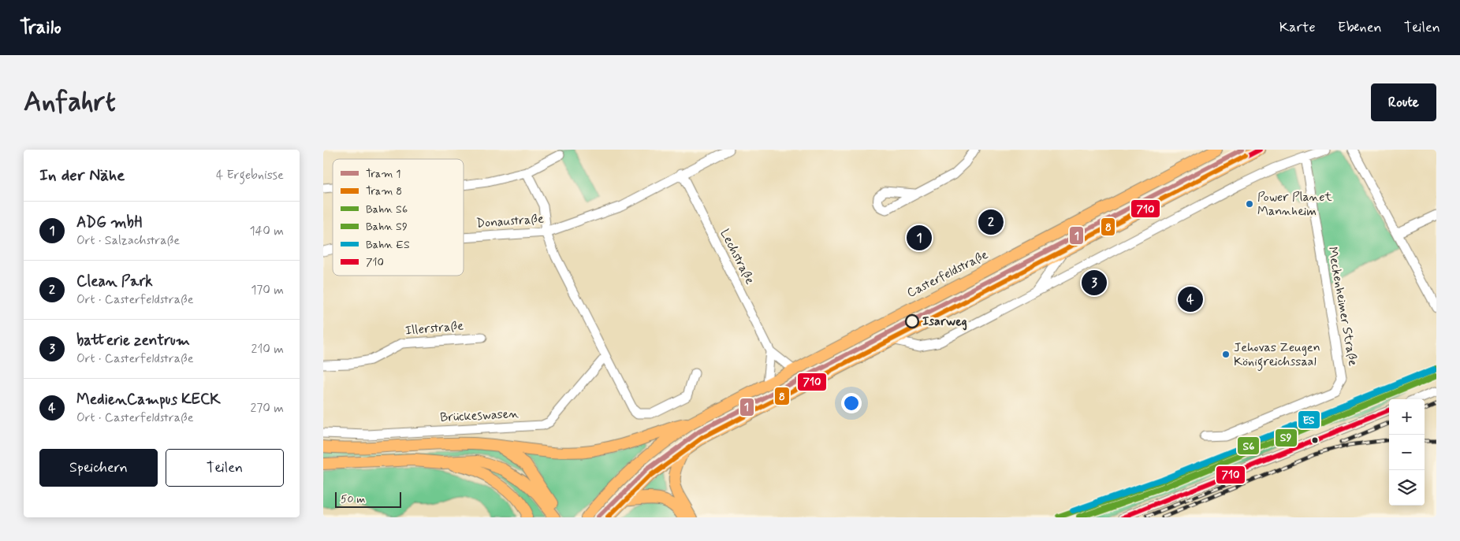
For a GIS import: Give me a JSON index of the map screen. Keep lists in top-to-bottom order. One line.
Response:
{"streets":{"main road":["Casterfeldstraße"],"street":["Donaustraße","Lechstraße","Meckenheimer Straße","Illerstraße","Brückeswasen"]},"crossings":[["Donaustraße","Lechstraße"],["Lechstraße","Casterfeldstraße"]],"places":["Power Planet Mannheim","Isarweg","Jehovas Zeugen Königreichssaal"],"lines":["tram line 1","transit line 710","tram line 8","rail line S6","rail line ES","rail line S9"],"legend":["Tram 1","Tram 8","Bahn S6","Bahn S9","Bahn ES","710"],"scale_bar":"50 m","page":{"header":"Trailo","nav":["Karte","Ebenen","Teilen"],"buttons":["Route",["Speichern","Teilen"]],"title":"Anfahrt","heading":["In der Nähe","4 Ergebnisse"],"list":[{"mark":"1","name":"ADG mbH","note":"Ort · Salzachstraße","value":"140 m"},{"mark":"2","name":"Clean Park","note":"Ort · Casterfeldstraße","value":"170 m"},{"mark":"3","name":"batterie zentrum","note":"Ort · Casterfeldstraße","value":"210 m"},{"mark":"4","name":"MedienCampus KECK","note":"Ort · Casterfeldstraße","value":"270 m"}],"pins":["2","1","3","4"],"map_buttons":["+","−"],"scale":"50 m"}}
